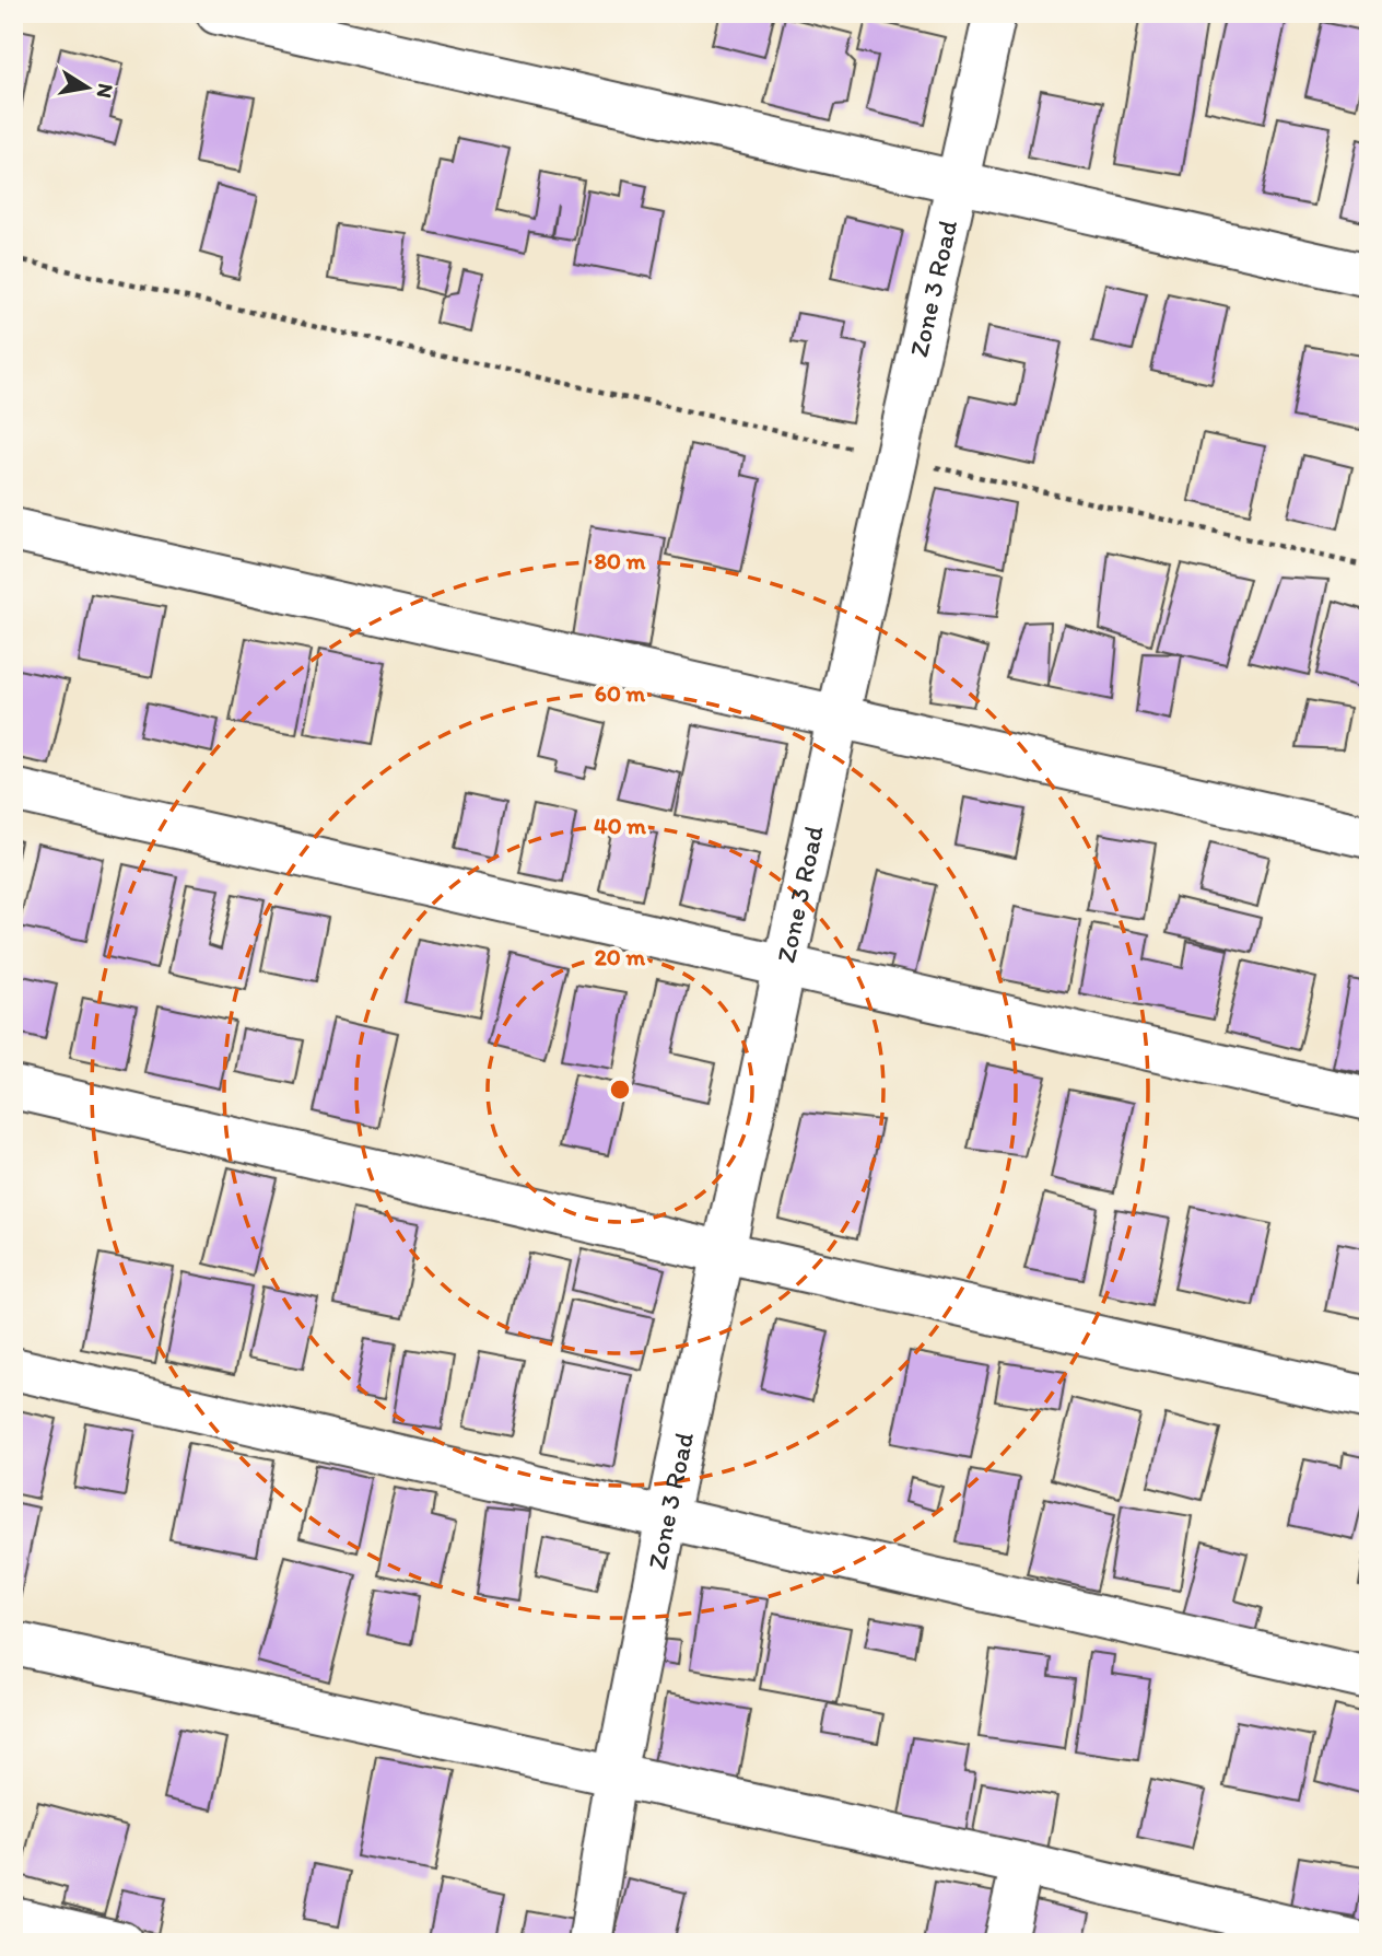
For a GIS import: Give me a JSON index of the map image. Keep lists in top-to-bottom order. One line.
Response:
{"streets":{"street":["Zone 3 Road"]},"north":"right","rings":["80 m","60 m","40 m","20 m"]}
